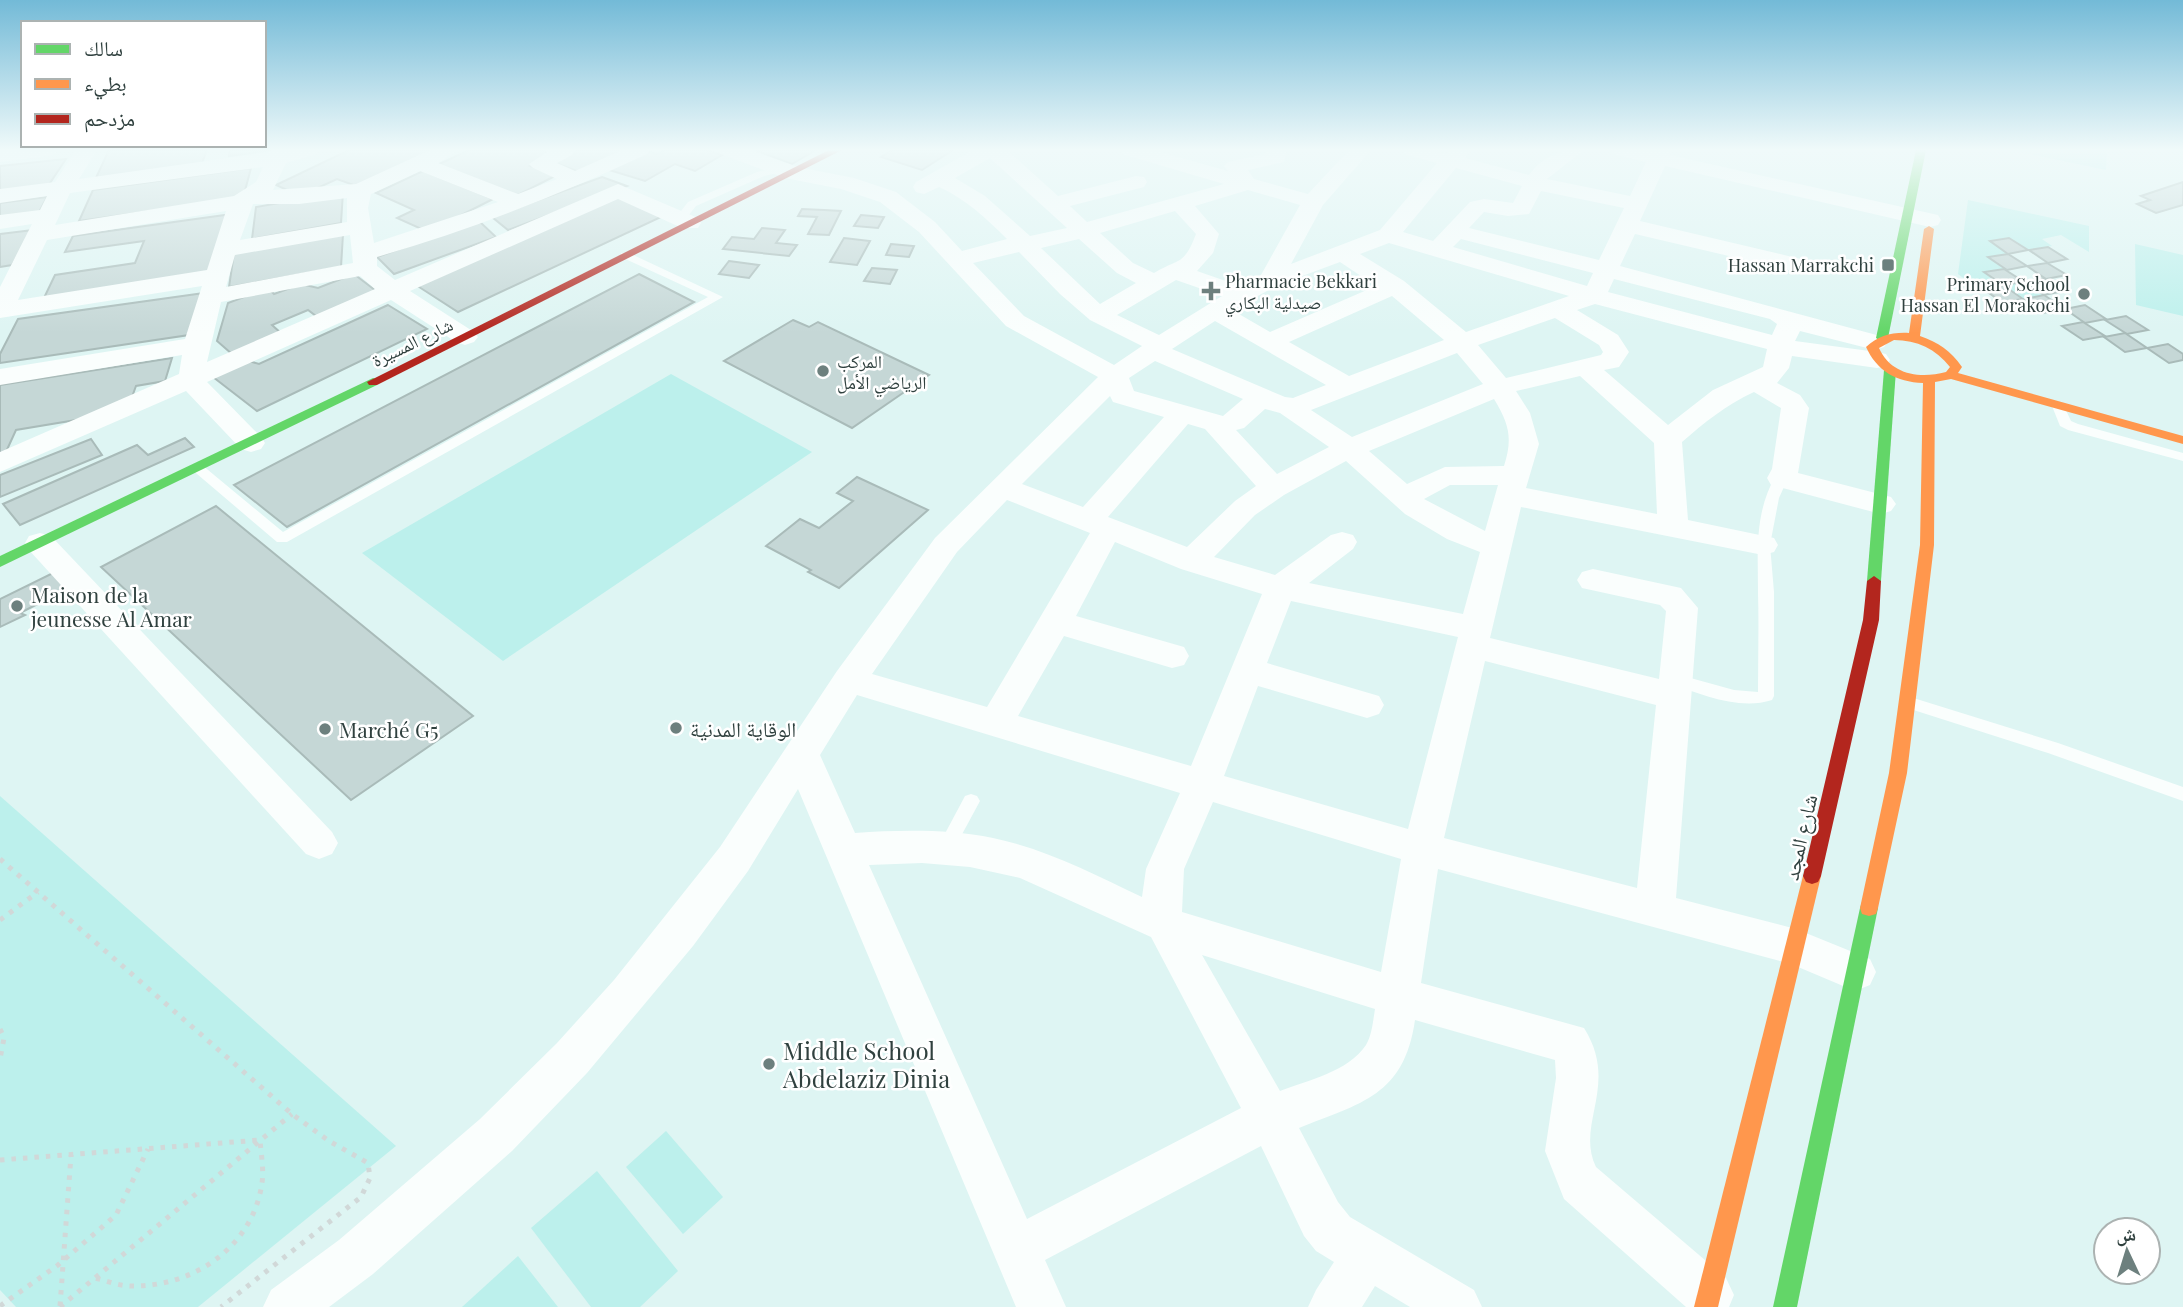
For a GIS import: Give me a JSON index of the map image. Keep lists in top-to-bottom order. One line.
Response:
{"streets":{"main road":["شارع المسيرة","شارع المجد"]},"places":{"transit":["Hassan Marrakchi"],"health":["Pharmacie Bekkari صيدلية البكاري"],"other":["Primary School Hassan El Morakochi","المركب الرياضي الأمل","Maison de la jeunesse Al Amar","الوقاية المدنية","Marché G5","Middle School Abdelaziz Dinia"]},"legend":["سالك","بطيء","مزدحم"],"north":"top"}
